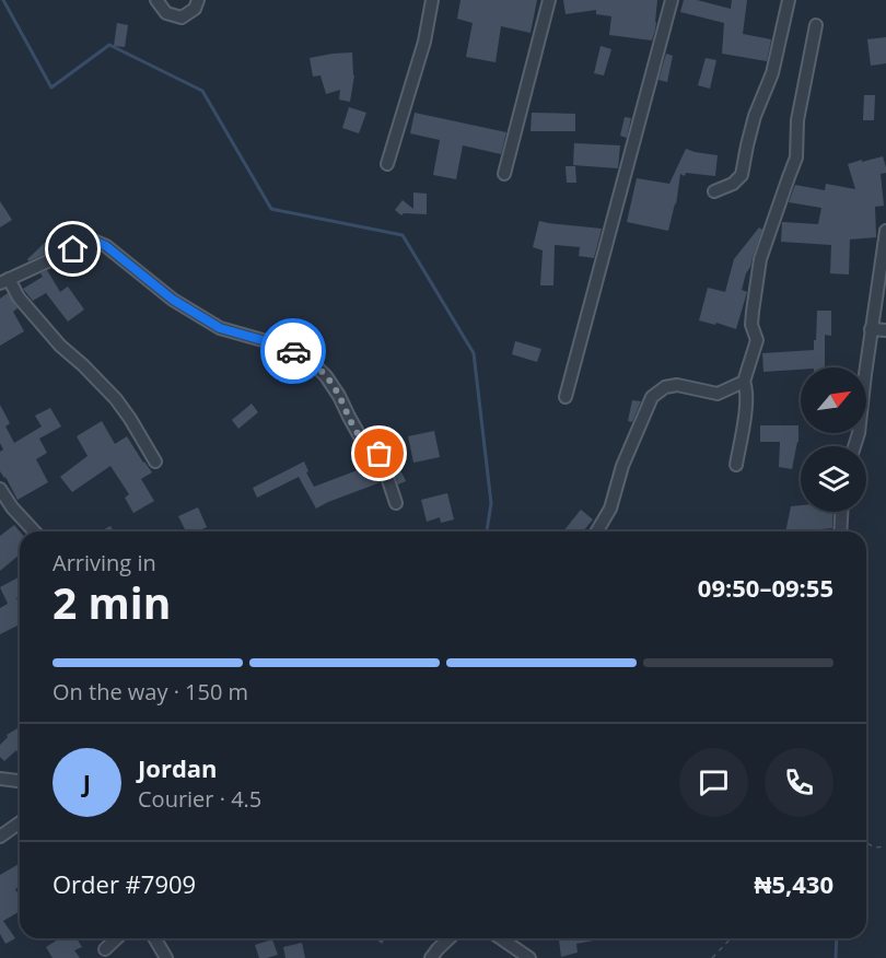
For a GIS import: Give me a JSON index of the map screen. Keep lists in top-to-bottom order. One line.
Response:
{"north":"top right","page":{"heading":["2 min","Arriving in","09:50–09:55"],"panel":["Jordan","Courier · 4.5","Order #7909","₦5,430"],"bar":"On the way · 150 m","round":"J"}}
